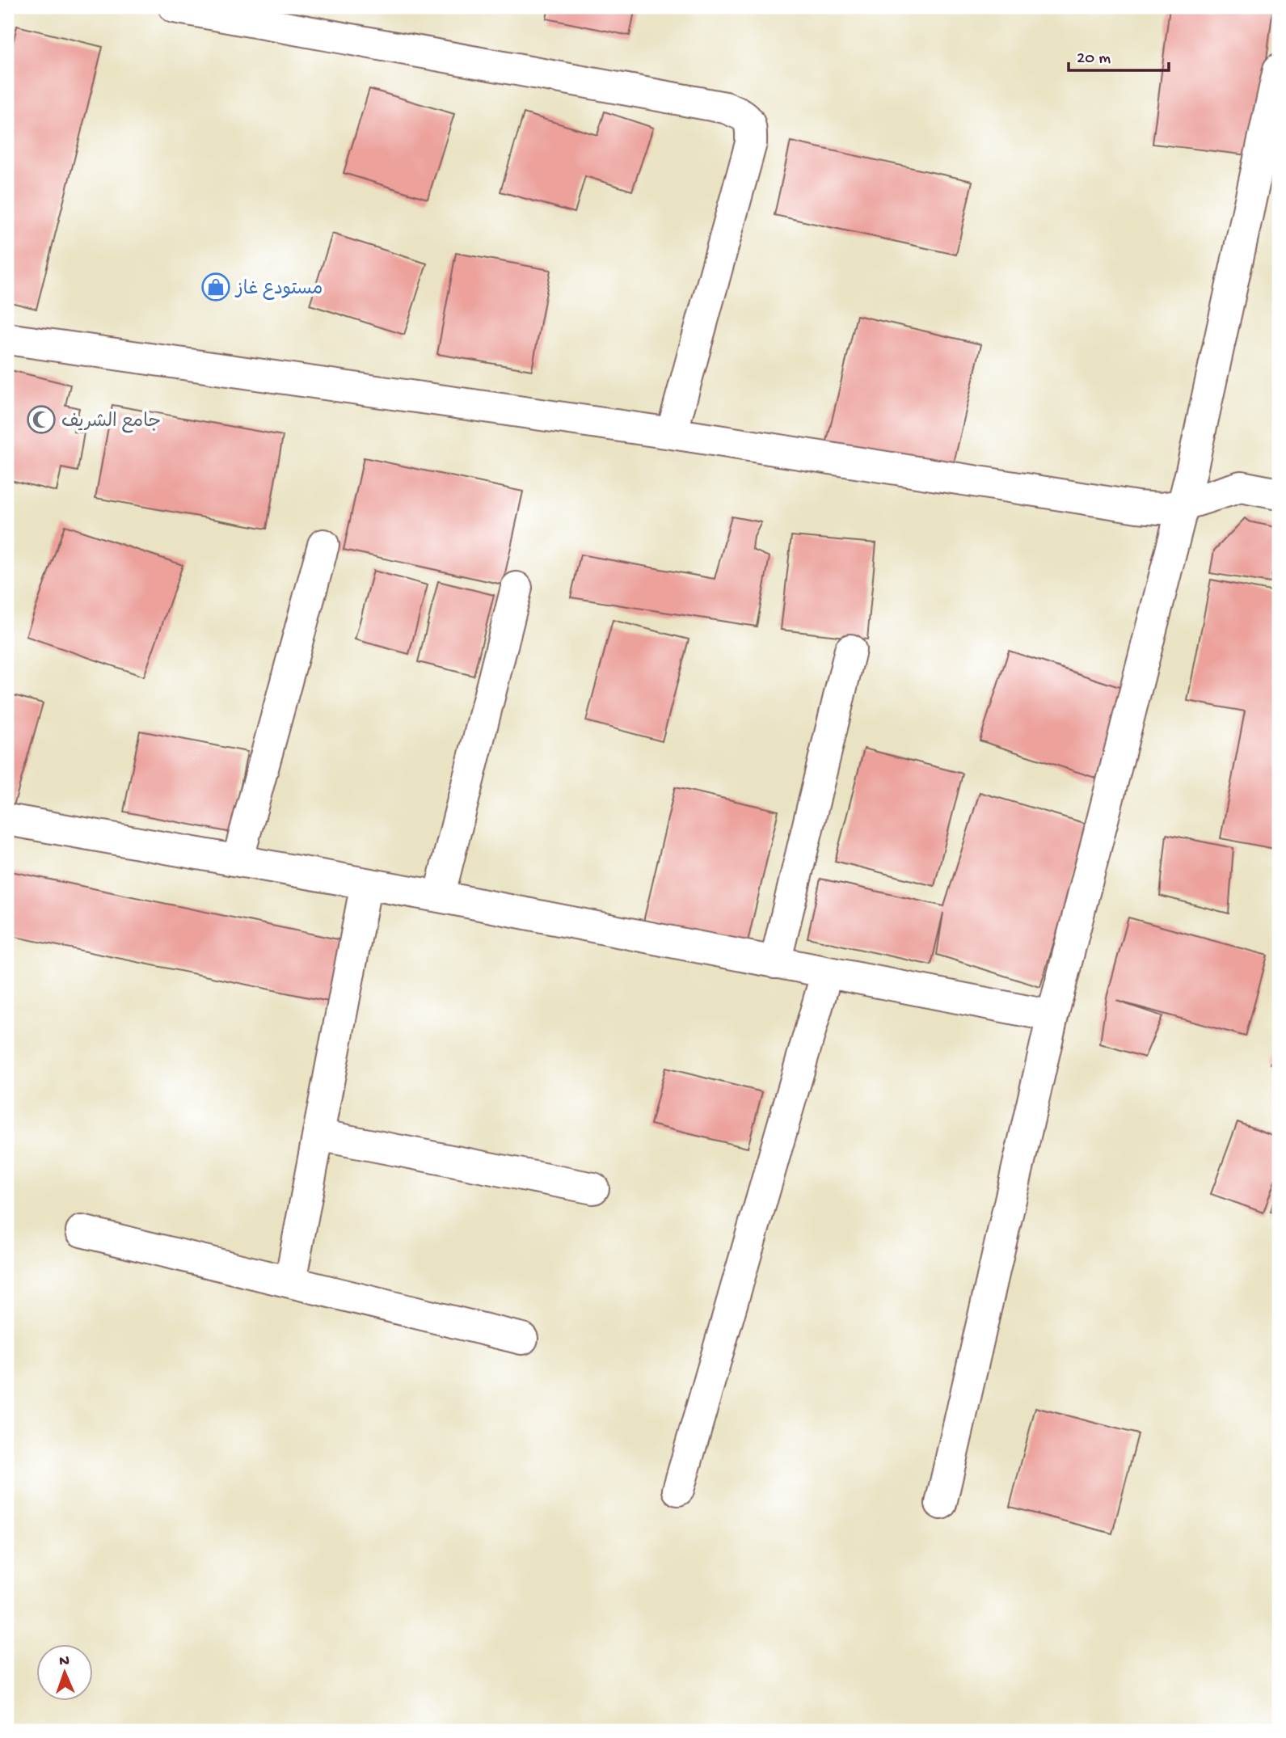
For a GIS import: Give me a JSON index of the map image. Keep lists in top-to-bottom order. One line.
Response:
{"places":{"shop":["مستودع غاز"],"mosque":["جامع الشريف"]},"scale_bar":"20 m","north":"top"}
